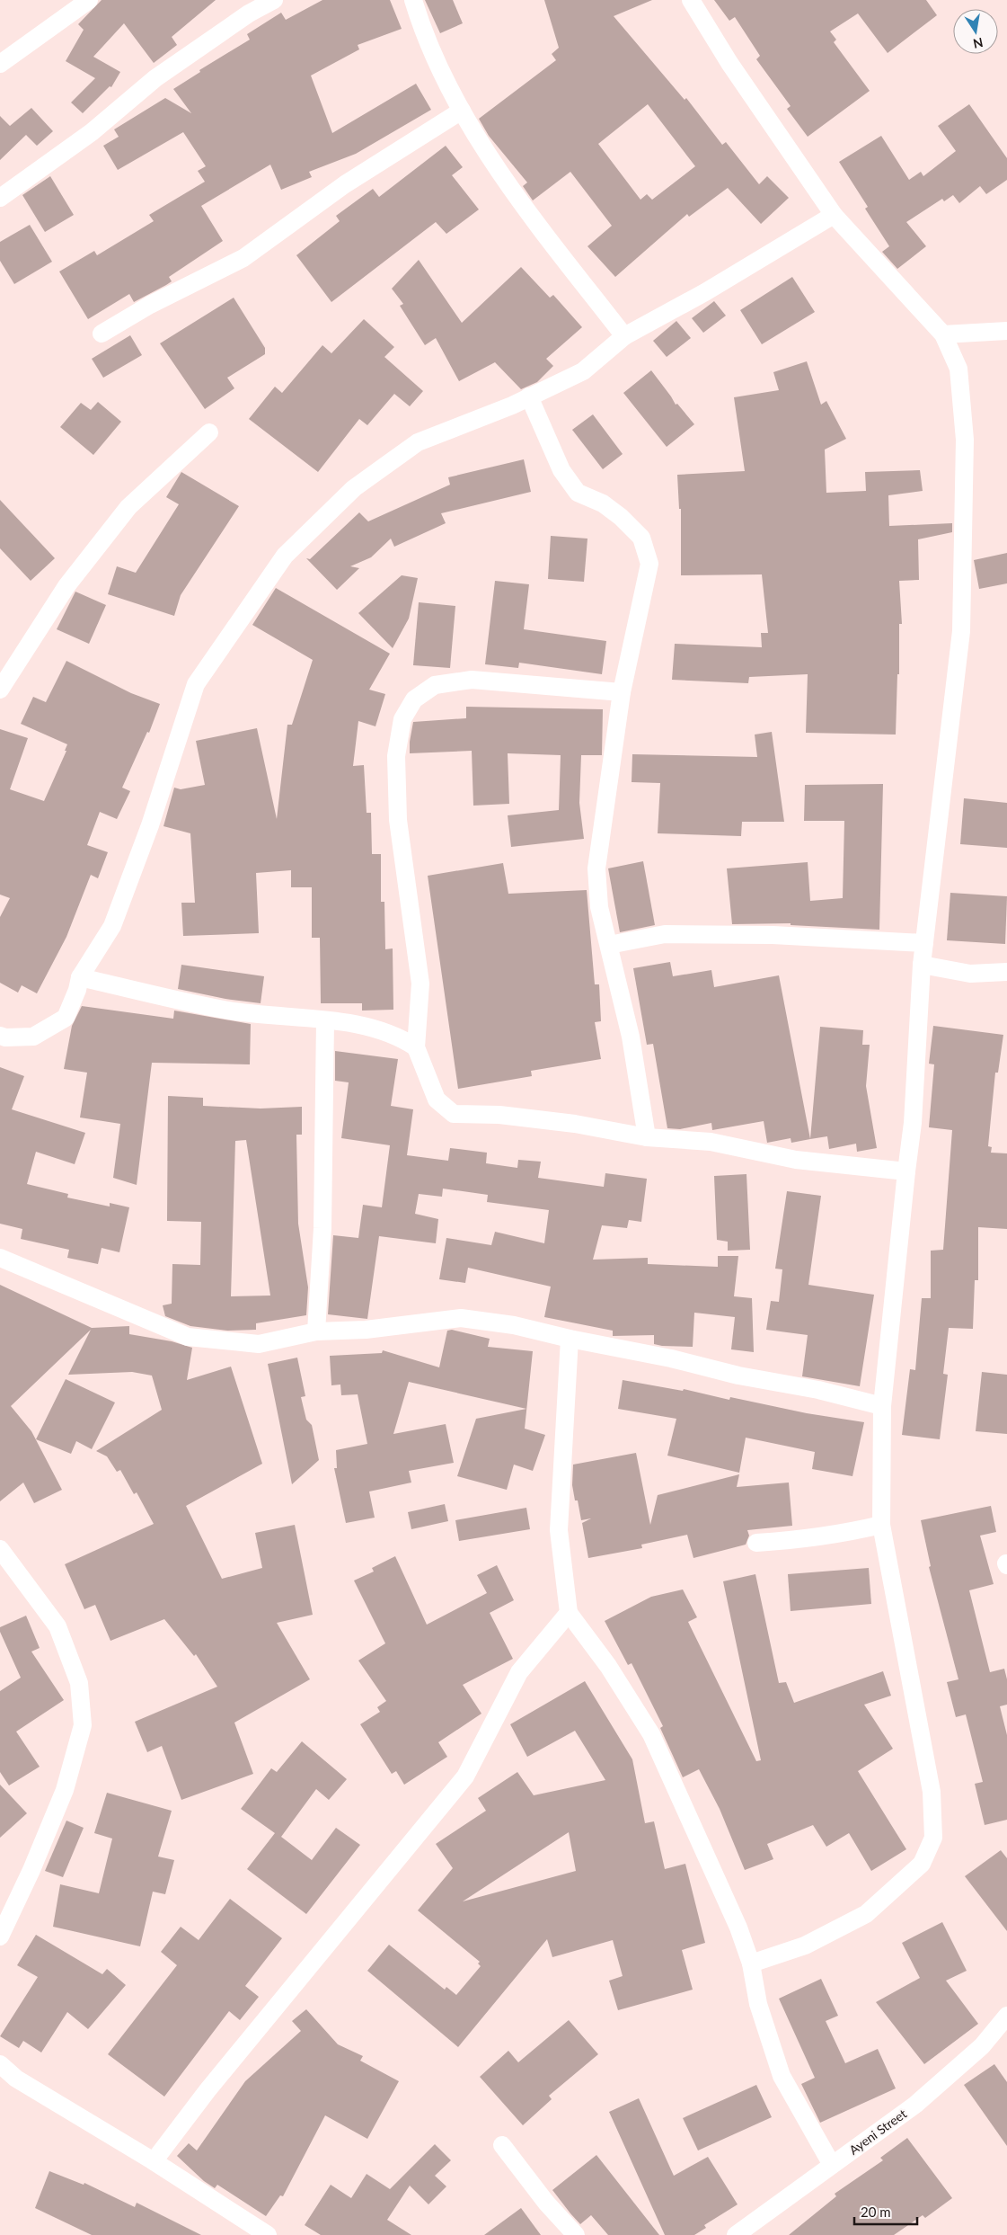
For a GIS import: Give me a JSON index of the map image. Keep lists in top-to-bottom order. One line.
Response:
{"streets":{"street":["Ayeni Street"]},"scale_bar":"20 m","north":"bottom"}
